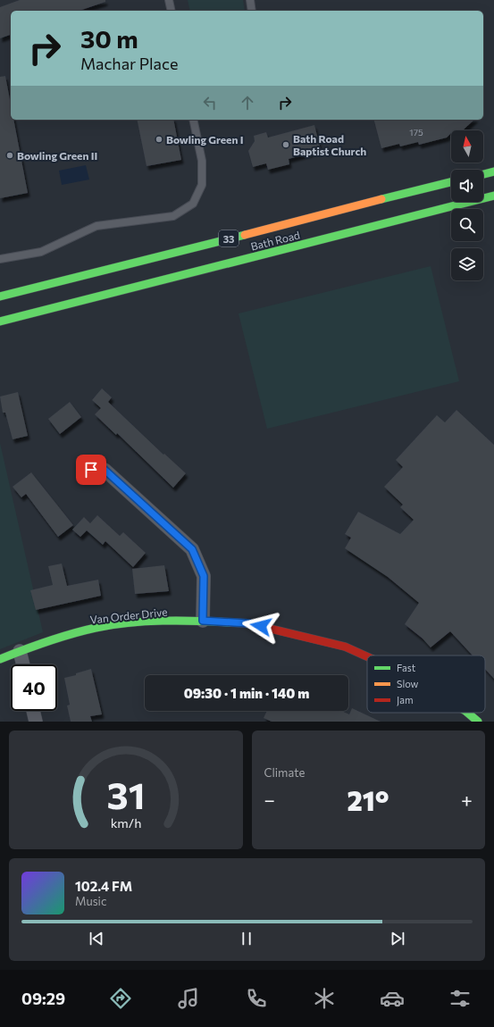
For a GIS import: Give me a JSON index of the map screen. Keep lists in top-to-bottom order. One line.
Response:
{"streets":{"main road":["33","Bath Road","Van Order Drive"]},"places":["Bowling Green I","Bath Road Baptist Church","Bowling Green II"],"house_numbers":["175"],"legend":["Fast","Slow","Jam"],"north":"top","page":{"turn":["30 m","Machar Place"],"limit":"40","trip":"09:30 · 1 min · 140 m","tile":"Climate","heat":["−","21°","+"],"song":["102.4 FM","Music"],"tabs":"09:29","gauge":["31","km/h"]}}
